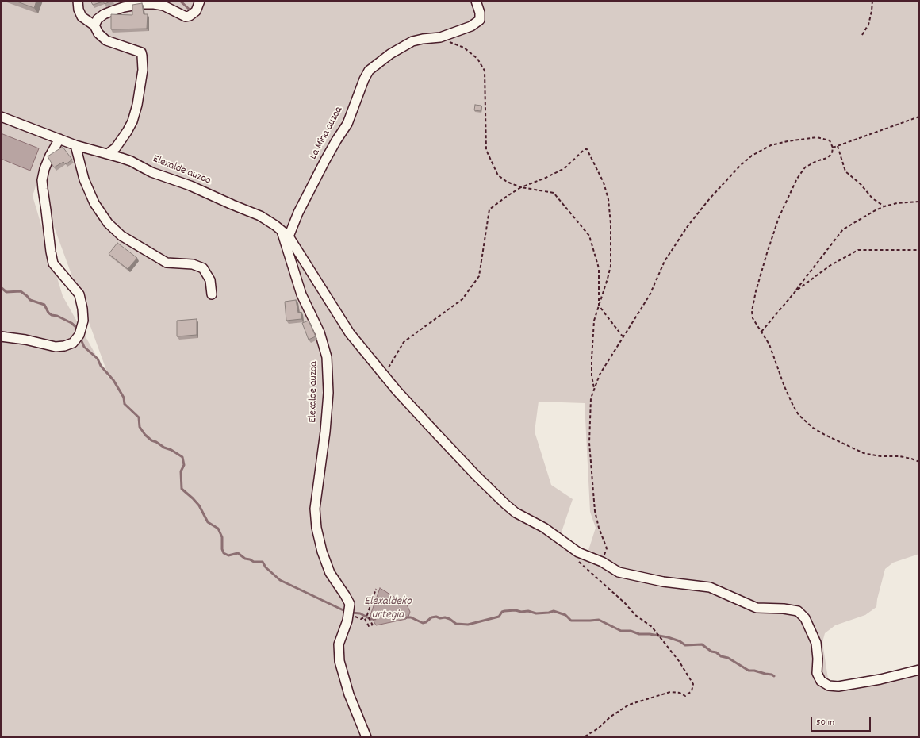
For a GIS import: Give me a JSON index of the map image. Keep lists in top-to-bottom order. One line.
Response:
{"streets":{"street":["La Mina auzoa","Elexalde auzoa"]},"water":["Elexaldeko urtegia"],"scale_bar":"50 m"}
